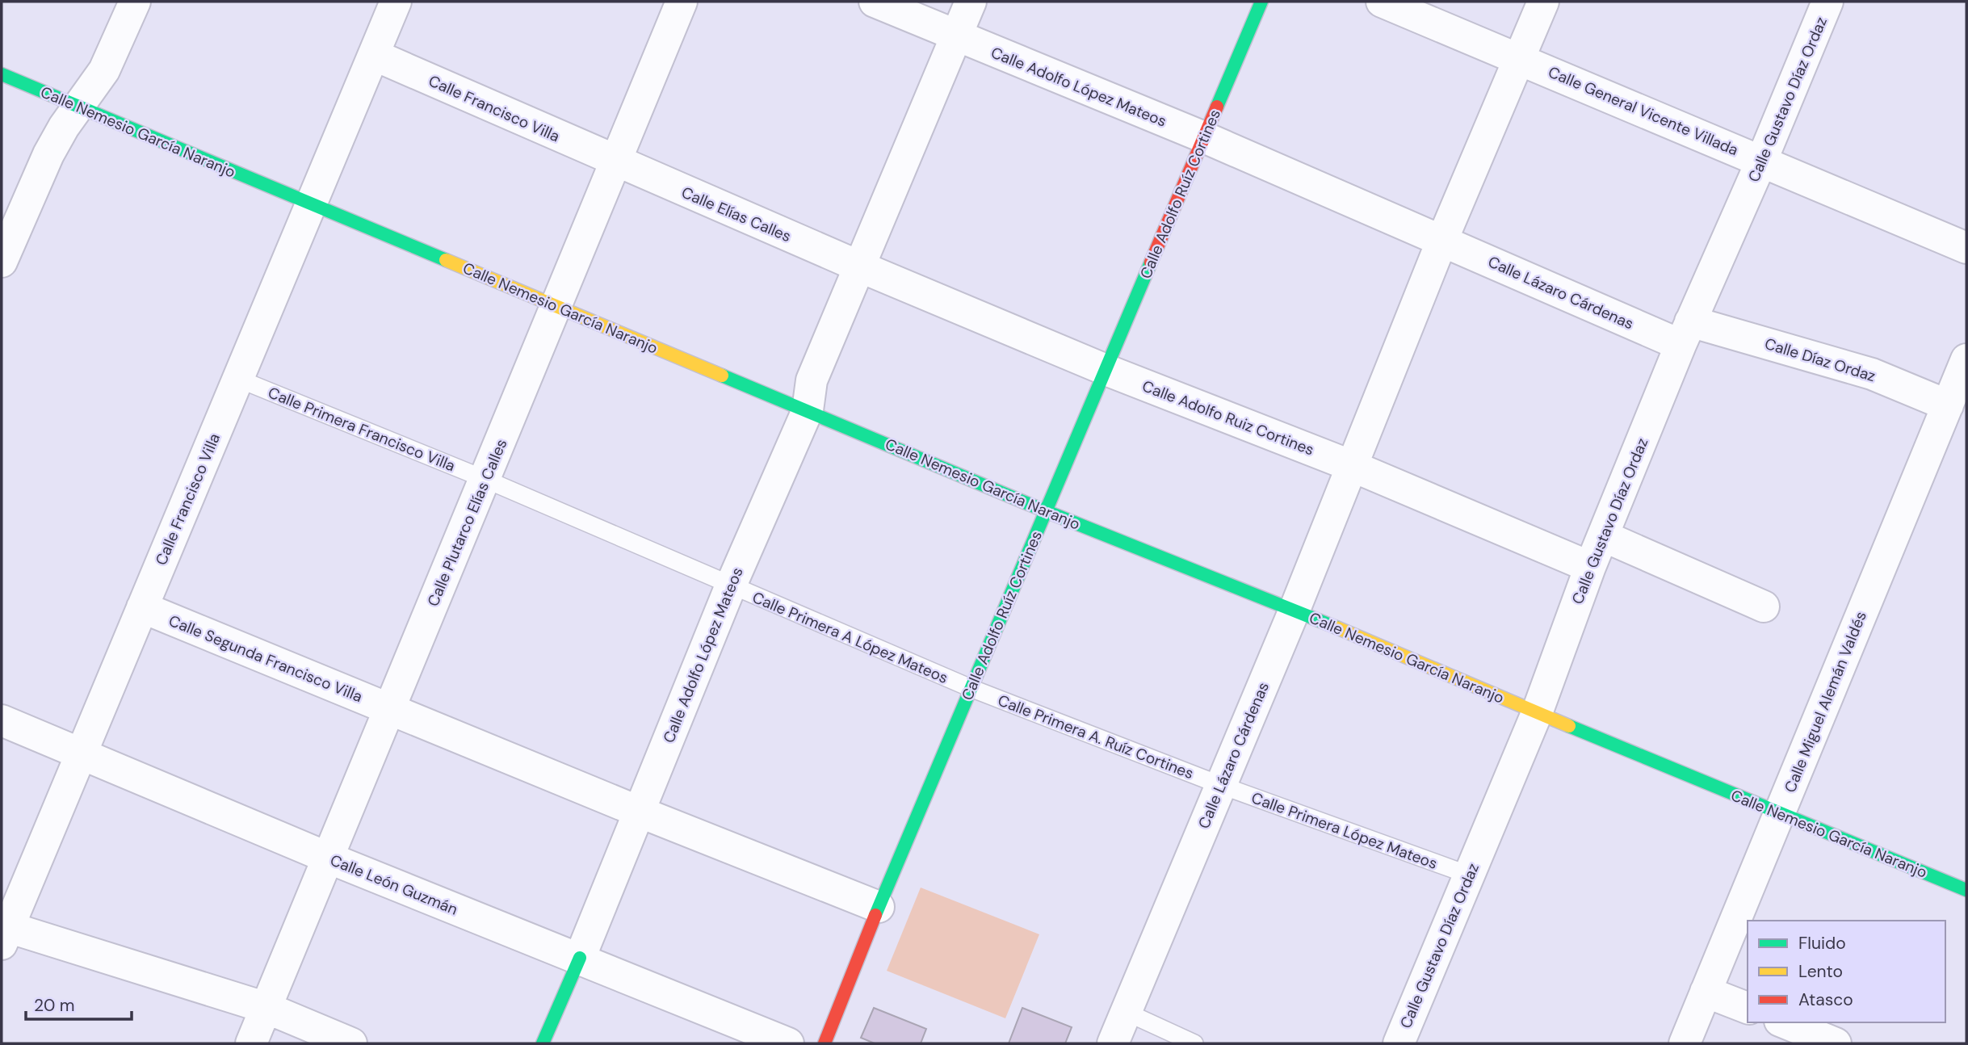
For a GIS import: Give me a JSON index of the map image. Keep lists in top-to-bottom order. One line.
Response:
{"streets":{"street":["Calle Adolfo López Mateos","Calle Gustavo Díaz Ordaz","Calle Francisco Villa","Calle General Vicente Villada","Calle Nemesio García Naranjo","Calle Adolfo Ruíz Cortines","Calle Elías Calles","Calle Lázaro Cárdenas","Calle Díaz Ordaz","Calle Adolfo Ruiz Cortines","Calle Plutarco Elías Calles","Calle Segunda Francisco Villa","Calle Miguel Alemán Valdés","Calle León Guzmán"],"lane":["Calle Primera Francisco Villa","Calle Primera A López Mateos","Calle Primera A. Ruíz Cortines","Calle Primera López Mateos"]},"crossings":[["Calle Adolfo López Mateos","Calle Nemesio García Naranjo"],["Calle Adolfo López Mateos","Calle Adolfo Ruíz Cortines"],["Calle Adolfo López Mateos","Calle Elías Calles"],["Calle Adolfo López Mateos","Calle Primera Francisco Villa"],["Calle Adolfo López Mateos","Calle Primera A López Mateos"],["Calle Adolfo López Mateos","Calle Segunda Francisco Villa"],["Calle Adolfo López Mateos","Calle León Guzmán"],["Calle Gustavo Díaz Ordaz","Calle General Vicente Villada"],["Calle Gustavo Díaz Ordaz","Calle Nemesio García Naranjo"],["Calle Gustavo Díaz Ordaz","Calle Lázaro Cárdenas"],["Calle Gustavo Díaz Ordaz","Calle Díaz Ordaz"],["Calle Gustavo Díaz Ordaz","Calle Primera López Mateos"],["Calle Francisco Villa","Calle Nemesio García Naranjo"],["Calle Francisco Villa","Calle Elías Calles"],["Calle Francisco Villa","Calle Primera Francisco Villa"],["Calle Francisco Villa","Calle Plutarco Elías Calles"],["Calle Francisco Villa","Calle Segunda Francisco Villa"],["Calle Francisco Villa","Calle León Guzmán"],["Calle General Vicente Villada","Calle Lázaro Cárdenas"],["Calle Nemesio García Naranjo","Calle Adolfo Ruíz Cortines"],["Calle Nemesio García Naranjo","Calle Lázaro Cárdenas"],["Calle Nemesio García Naranjo","Calle Plutarco Elías Calles"],["Calle Nemesio García Naranjo","Calle Miguel Alemán Valdés"],["Calle Adolfo Ruíz Cortines","Calle Adolfo Ruiz Cortines"],["Calle Adolfo Ruíz Cortines","Calle Primera A López Mateos"],["Calle Adolfo Ruíz Cortines","Calle Segunda Francisco Villa"],["Calle Adolfo Ruíz Cortines","Calle Primera A. Ruíz Cortines"],["Calle Elías Calles","Calle Plutarco Elías Calles"],["Calle Lázaro Cárdenas","Calle Díaz Ordaz"],["Calle Lázaro Cárdenas","Calle Adolfo Ruiz Cortines"],["Calle Lázaro Cárdenas","Calle Primera A. Ruíz Cortines"],["Calle Lázaro Cárdenas","Calle Primera López Mateos"],["Calle Díaz Ordaz","Calle Miguel Alemán Valdés"],["Calle Primera Francisco Villa","Calle Plutarco Elías Calles"],["Calle Primera Francisco Villa","Calle Primera A López Mateos"],["Calle Plutarco Elías Calles","Calle Segunda Francisco Villa"],["Calle Plutarco Elías Calles","Calle León Guzmán"],["Calle Primera A López Mateos","Calle Primera A. Ruíz Cortines"],["Calle Primera A. Ruíz Cortines","Calle Primera López Mateos"]],"legend":["Fluido","Lento","Atasco"],"scale_bar":"20 m"}
